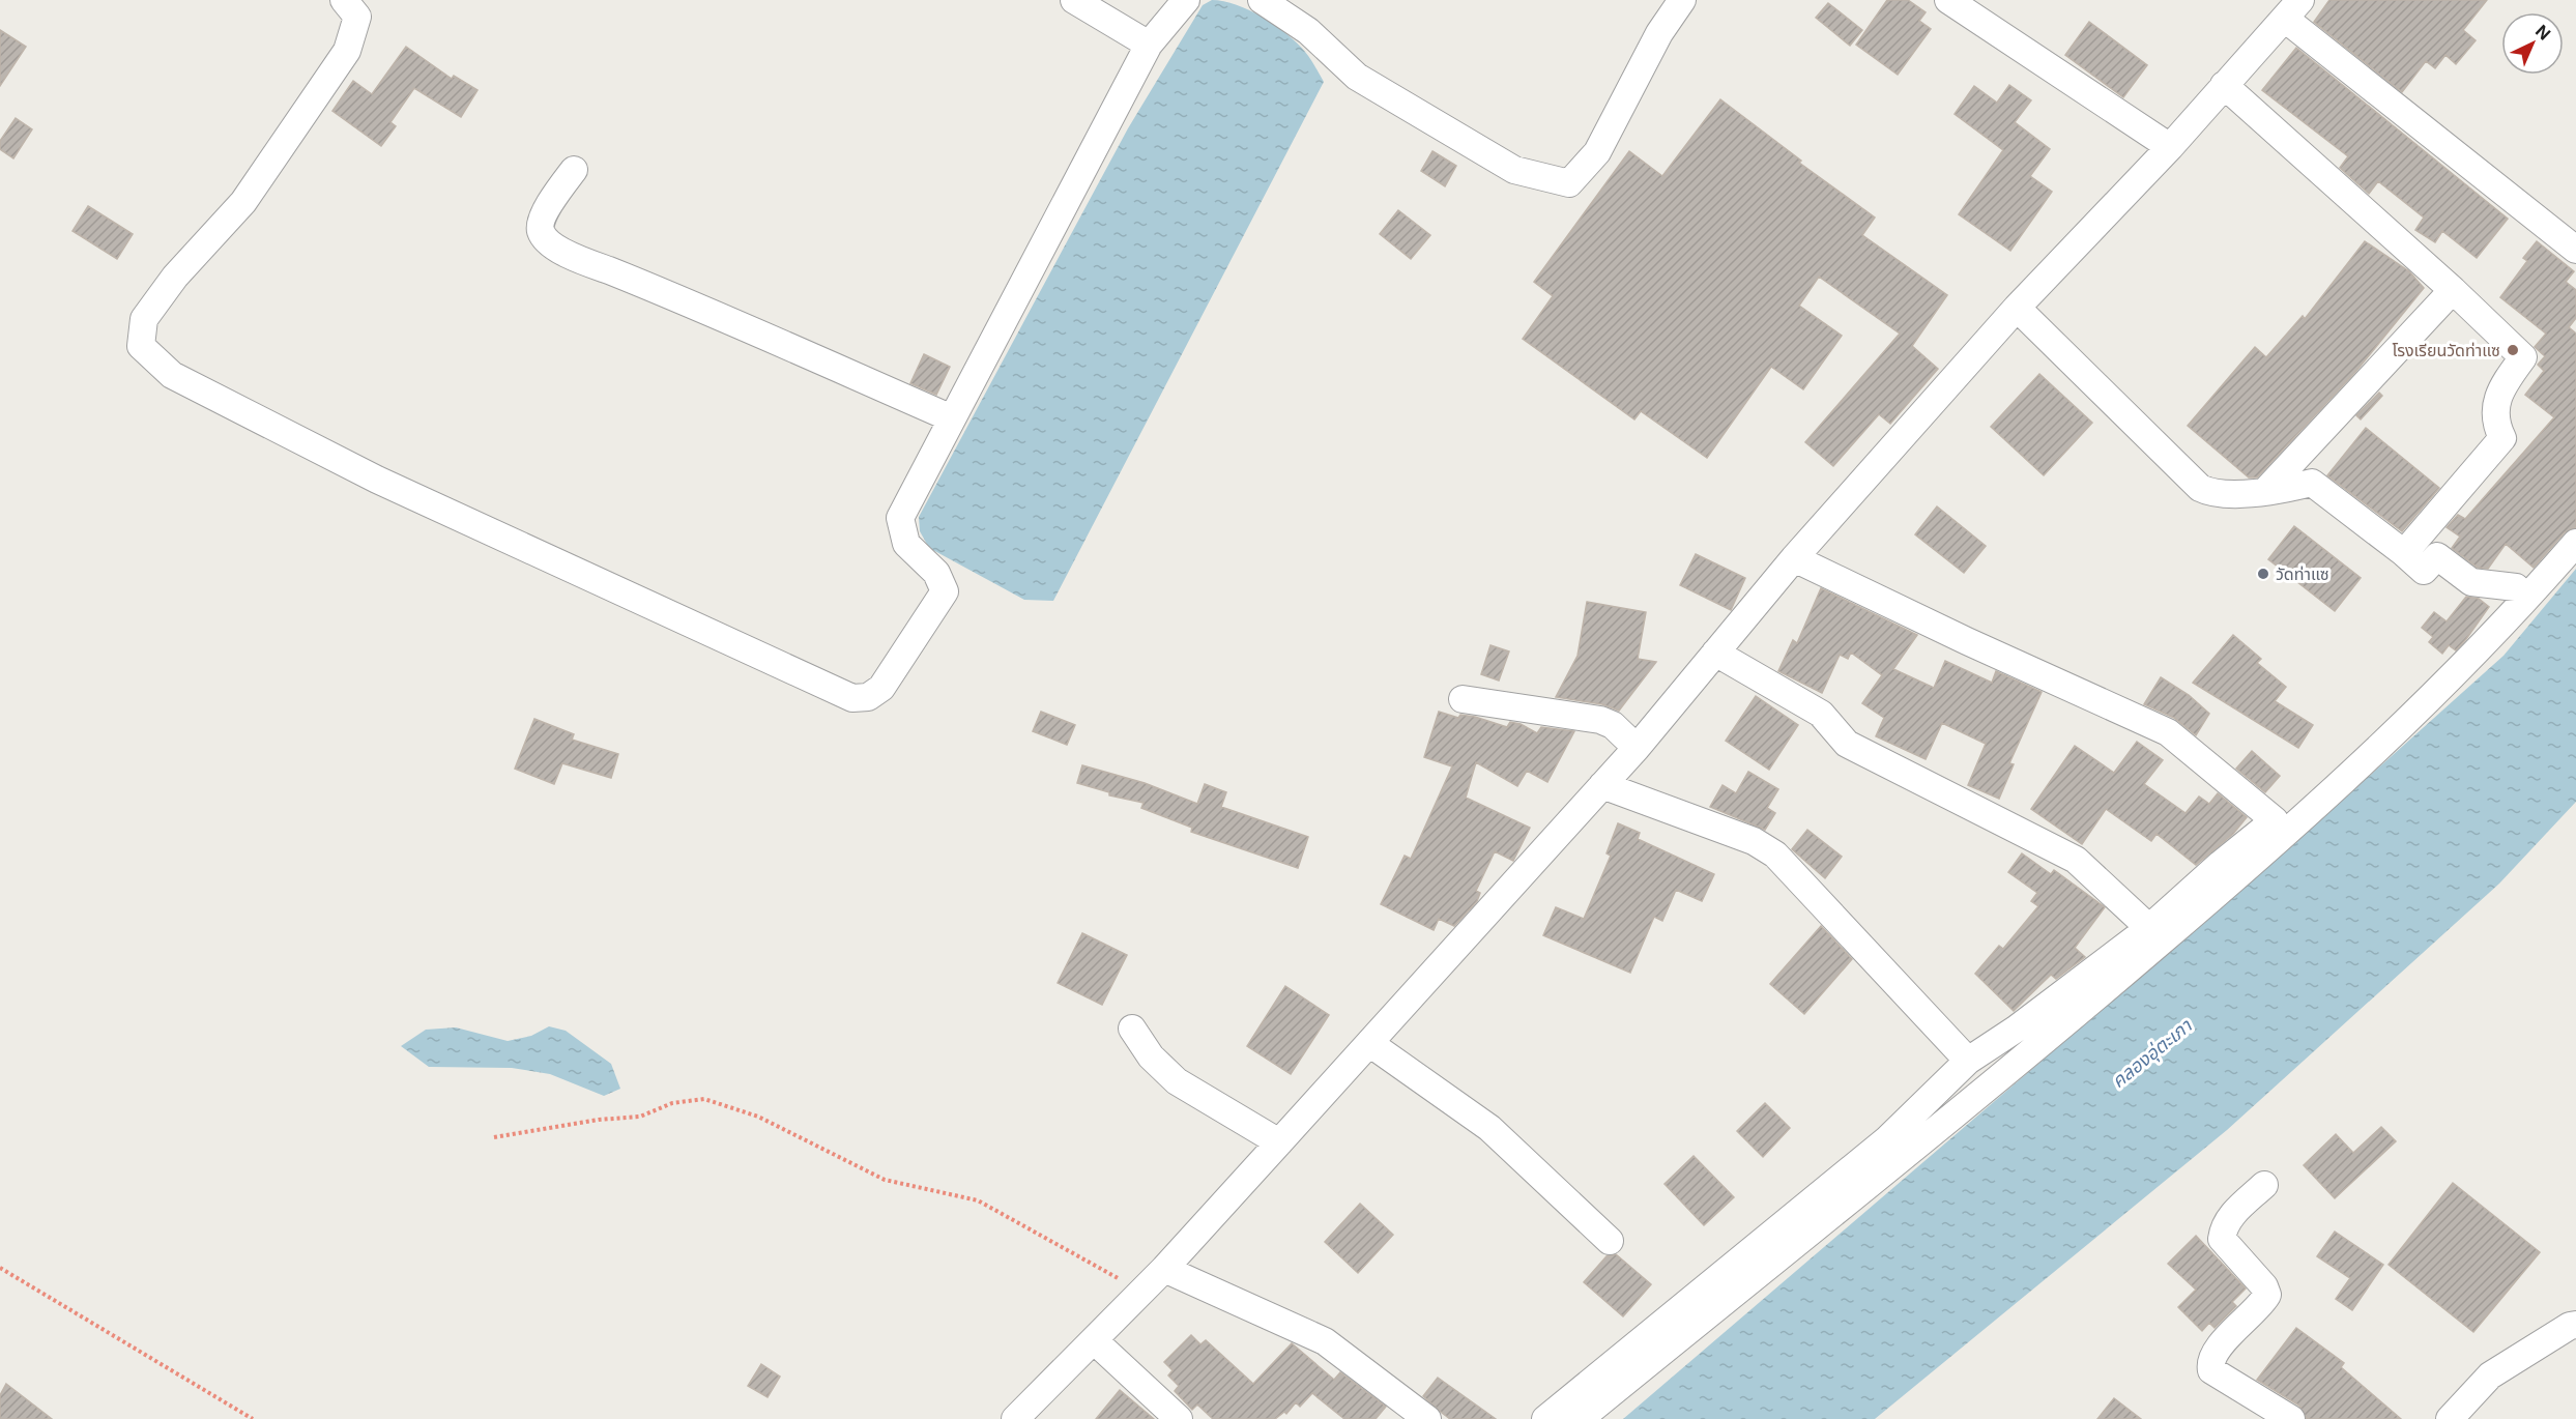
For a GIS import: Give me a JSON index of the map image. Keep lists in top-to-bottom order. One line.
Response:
{"water":["คลองอุ่ตะเภา"],"places":["โรงเรียนวัดท่าแซ","วัดท่าแซ"],"north":"top right"}
